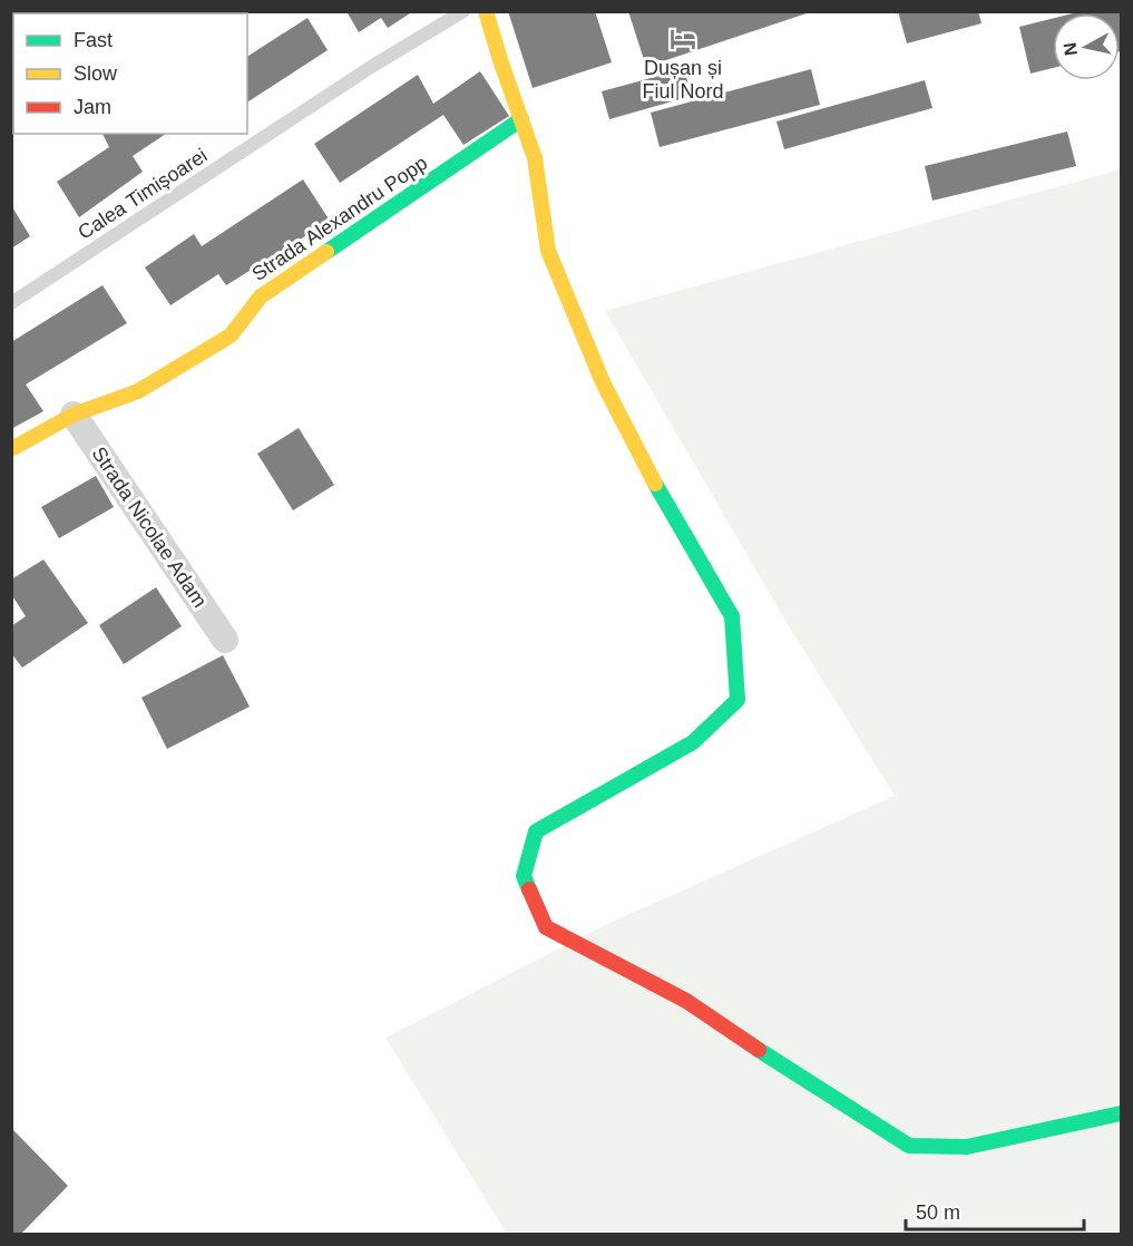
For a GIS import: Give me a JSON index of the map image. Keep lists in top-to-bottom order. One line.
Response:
{"streets":{"street":["Strada Alexandru Popp","Strada Nicolae Adam"],"lane":["Calea Timișoarei"]},"crossings":[["Strada Alexandru Popp","Strada Nicolae Adam"]],"places":{"hotel":["Dușan și Fiul Nord"]},"legend":["Fast","Slow","Jam"],"scale_bar":"50 m","north":"left"}
